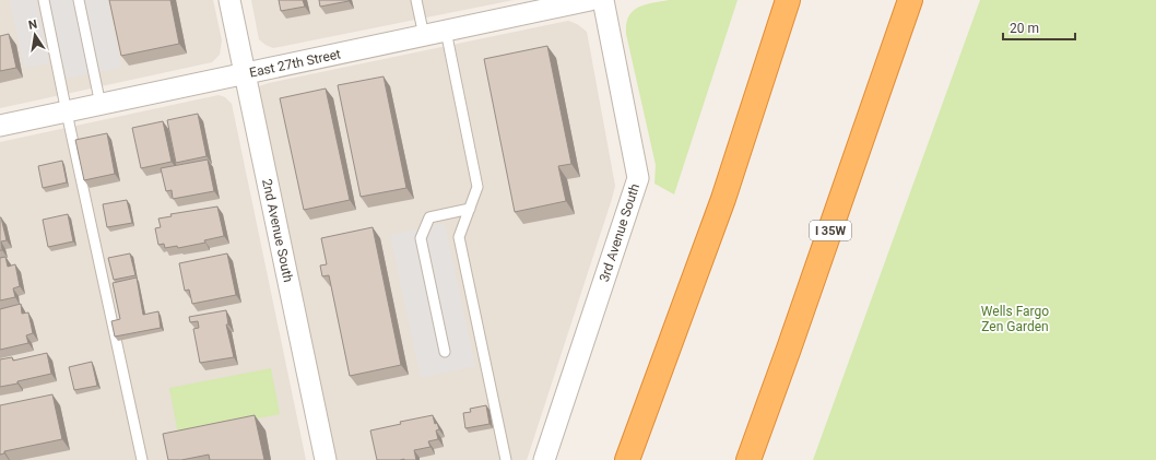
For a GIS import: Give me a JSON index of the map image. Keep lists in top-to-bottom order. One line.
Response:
{"streets":{"highway":["I 35W"],"street":["East 27th Street","2nd Avenue South","3rd Avenue South"]},"crossings":[["East 27th Street","2nd Avenue South"]],"parks":["Wells Fargo Zen Garden"],"scale_bar":"20 m","north":"top"}
